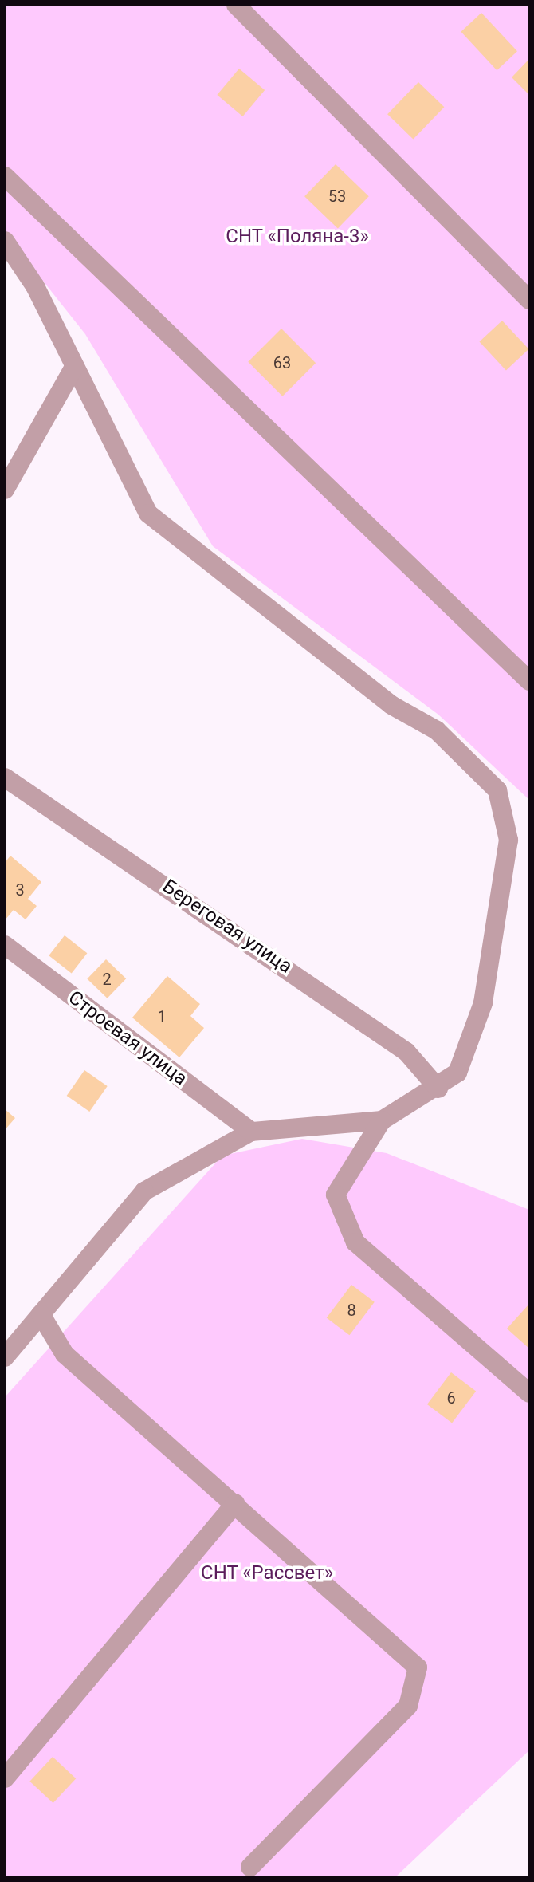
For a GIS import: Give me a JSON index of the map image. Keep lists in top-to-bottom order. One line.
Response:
{"streets":{"street":["Береговая улица","Строевая улица"]},"parks":["СНТ «Поляна-3»","СНТ «Рассвет»"],"house_numbers":["53","63","3","2","1","8","6"]}
